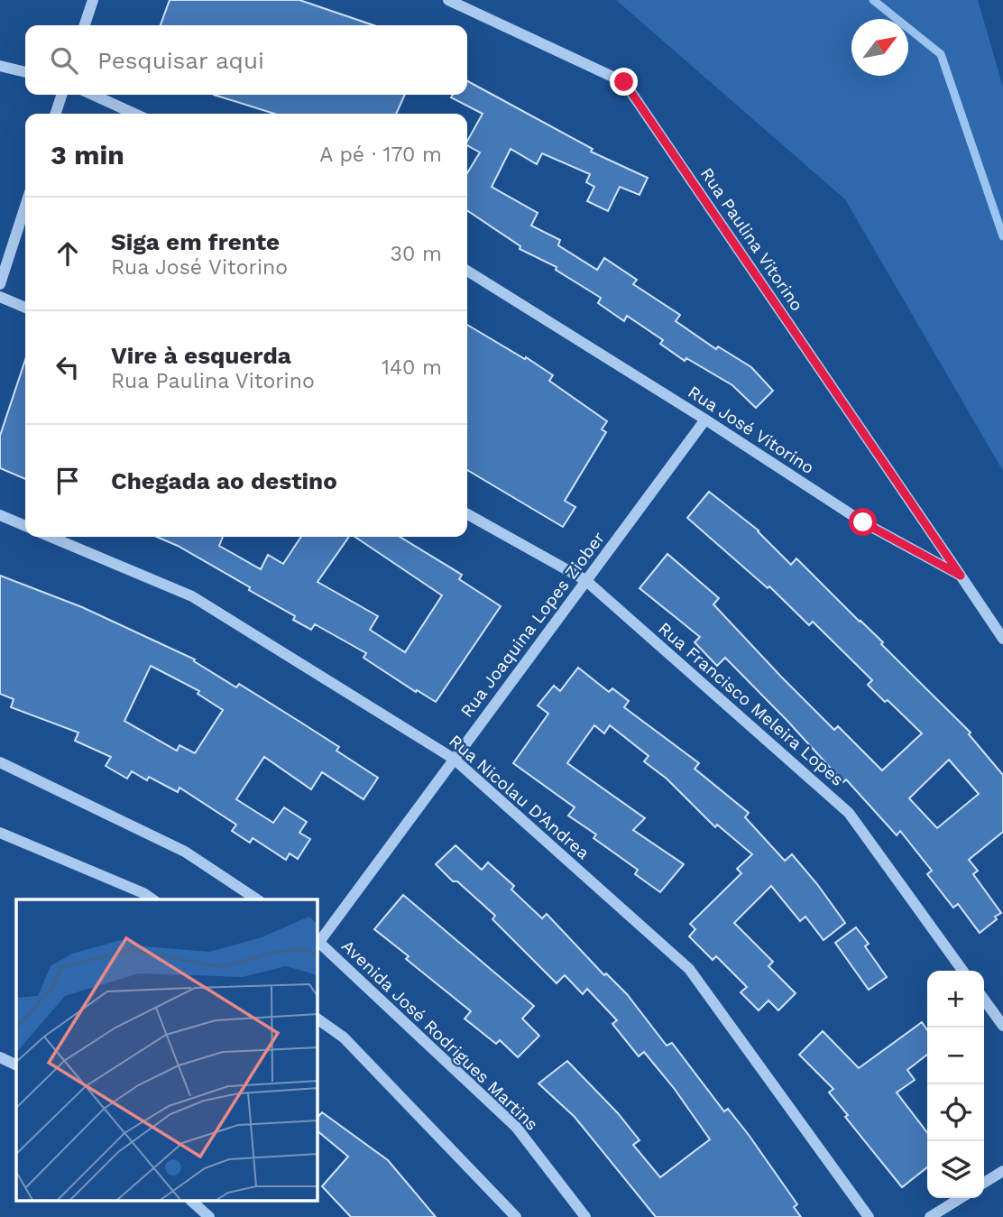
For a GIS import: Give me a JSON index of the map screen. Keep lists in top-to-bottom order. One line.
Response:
{"streets":{"street":["Rua Paulina Vitorino","Rua José Vitorino","Rua Joaquina Lopes Ziober","Rua Francisco Meleira Lopes","Rua Nicolau D'Andrea","Avenida José Rodrigues Martins"]},"crossings":[["Rua Paulina Vitorino","Rua José Vitorino"],["Rua José Vitorino","Rua Joaquina Lopes Ziober"],["Rua Joaquina Lopes Ziober","Rua Francisco Meleira Lopes"],["Rua Joaquina Lopes Ziober","Rua Nicolau D'Andrea"],["Rua Joaquina Lopes Ziober","Avenida José Rodrigues Martins"]],"north":"top right","page":{"search":"Pesquisar aqui","heading":["3 min","A pé · 170 m"],"list":[["Siga em frente","Rua José Vitorino","30 m"],["Vire à esquerda","Rua Paulina Vitorino","140 m"],"Chegada ao destino"],"map_buttons":["+","−"]}}
